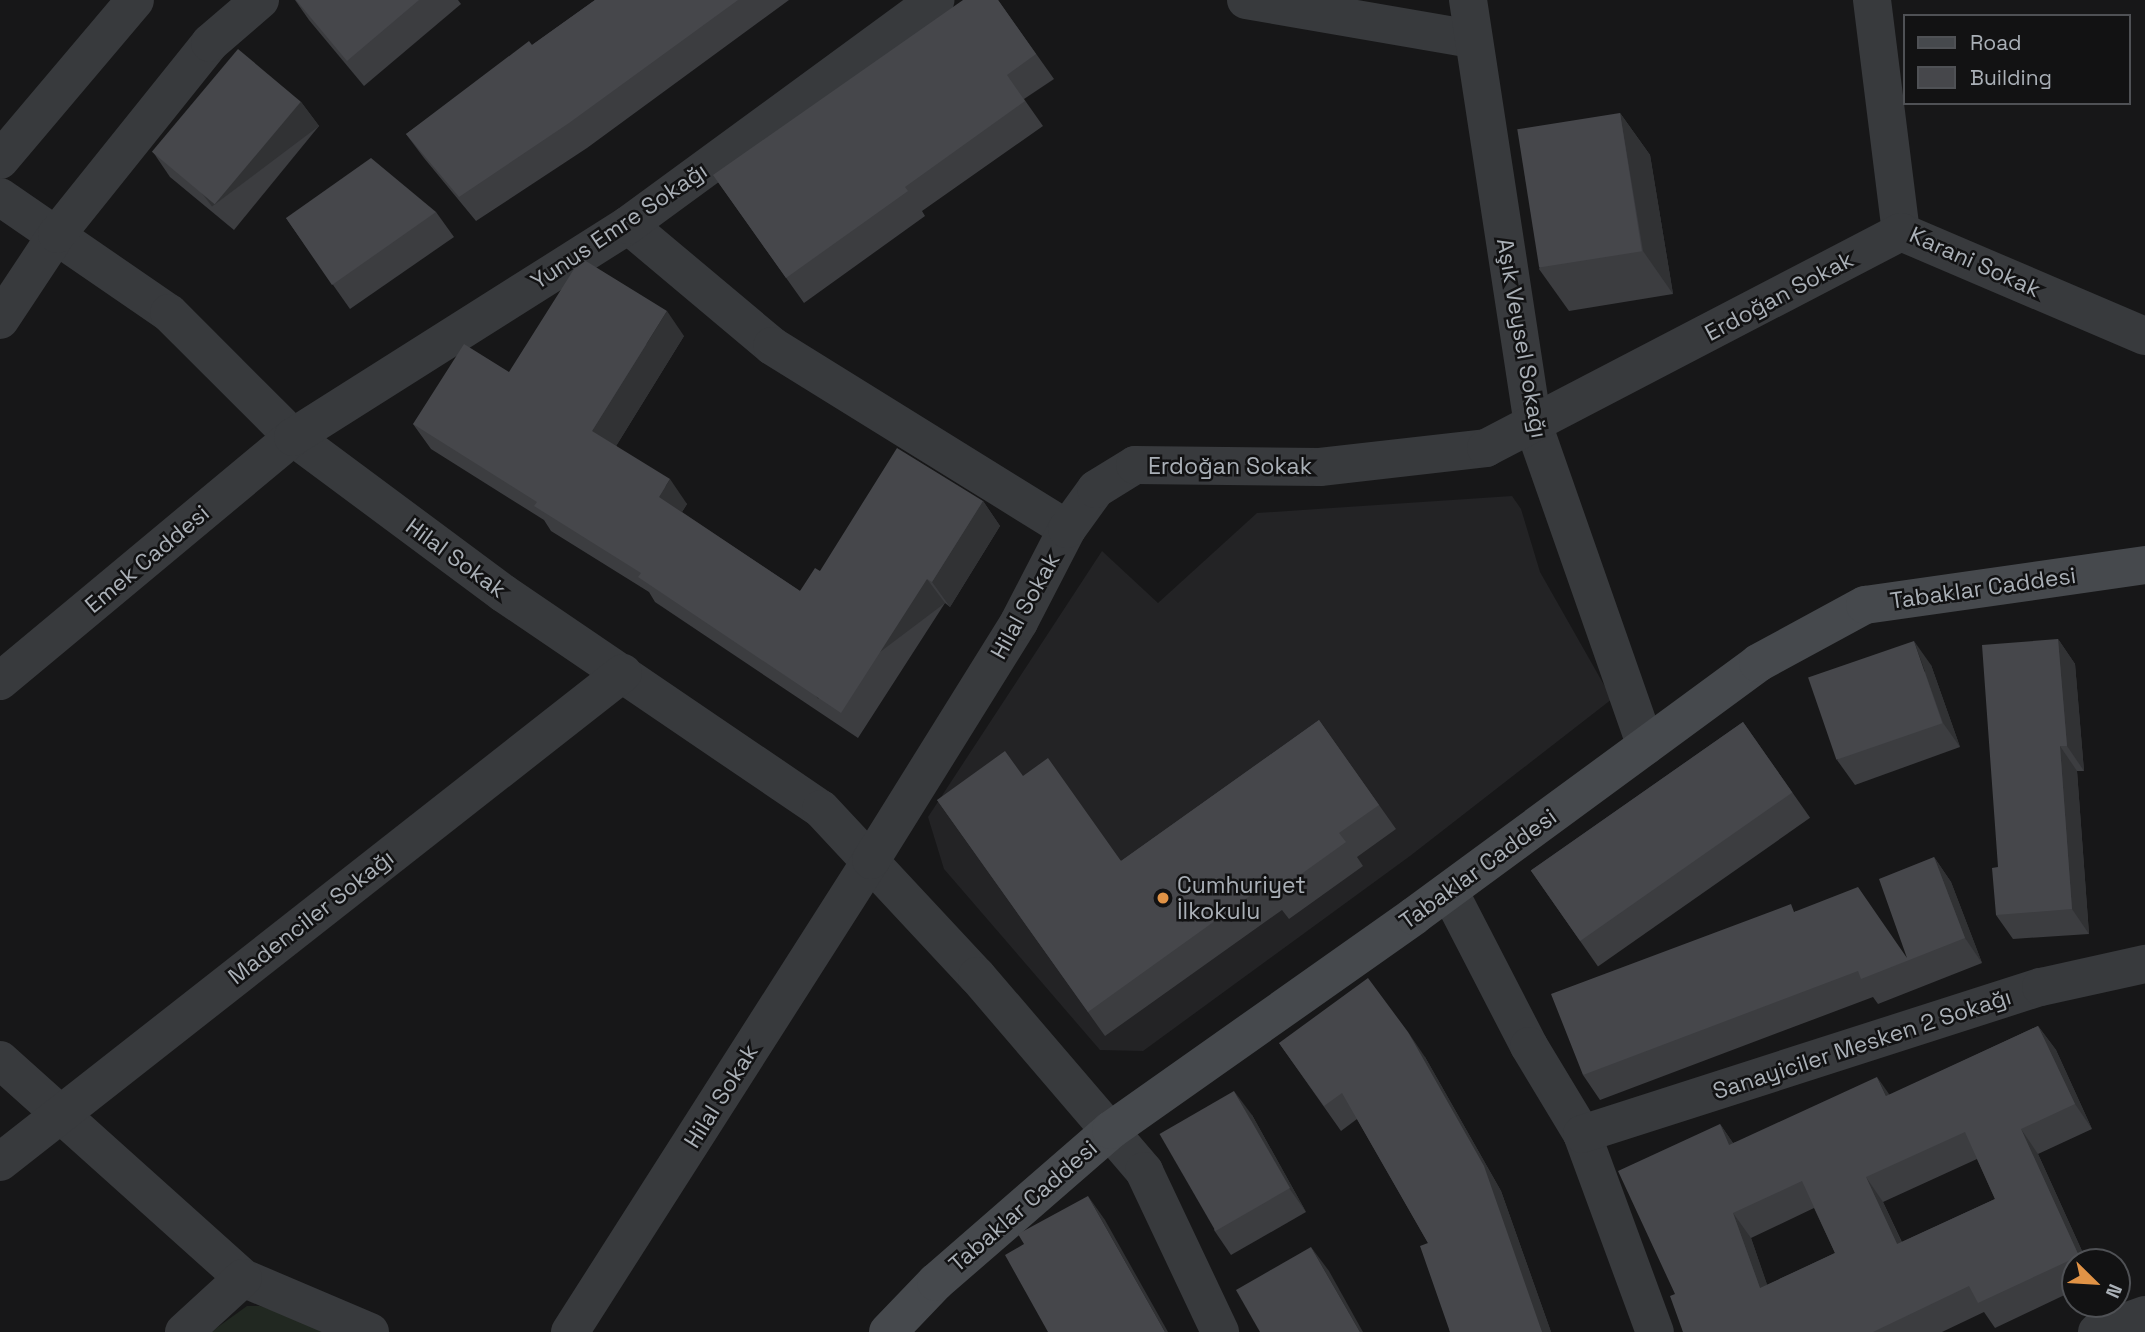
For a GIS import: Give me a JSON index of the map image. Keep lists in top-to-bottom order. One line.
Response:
{"streets":{"street":["Yunus Emre Sokağı","Karani Sokak","Erdoğan Sokak","Aşık Veysel Sokağı","Hilal Sokak","Emek Caddesi","Tabaklar Caddesi","Madenciler Sokağı","Sanayiciler Mesken 2 Sokağı"]},"crossings":[["Yunus Emre Sokağı","Hilal Sokak"],["Yunus Emre Sokağı","Emek Caddesi"],["Karani Sokak","Erdoğan Sokak"],["Erdoğan Sokak","Aşık Veysel Sokağı"],["Erdoğan Sokak","Hilal Sokak"],["Aşık Veysel Sokağı","Tabaklar Caddesi"],["Hilal Sokak","Emek Caddesi"],["Hilal Sokak","Tabaklar Caddesi"],["Hilal Sokak","Madenciler Sokağı"]],"places":["Cumhuriyet İlkokulu"],"legend":["Road","Building"],"north":"bottom right"}
